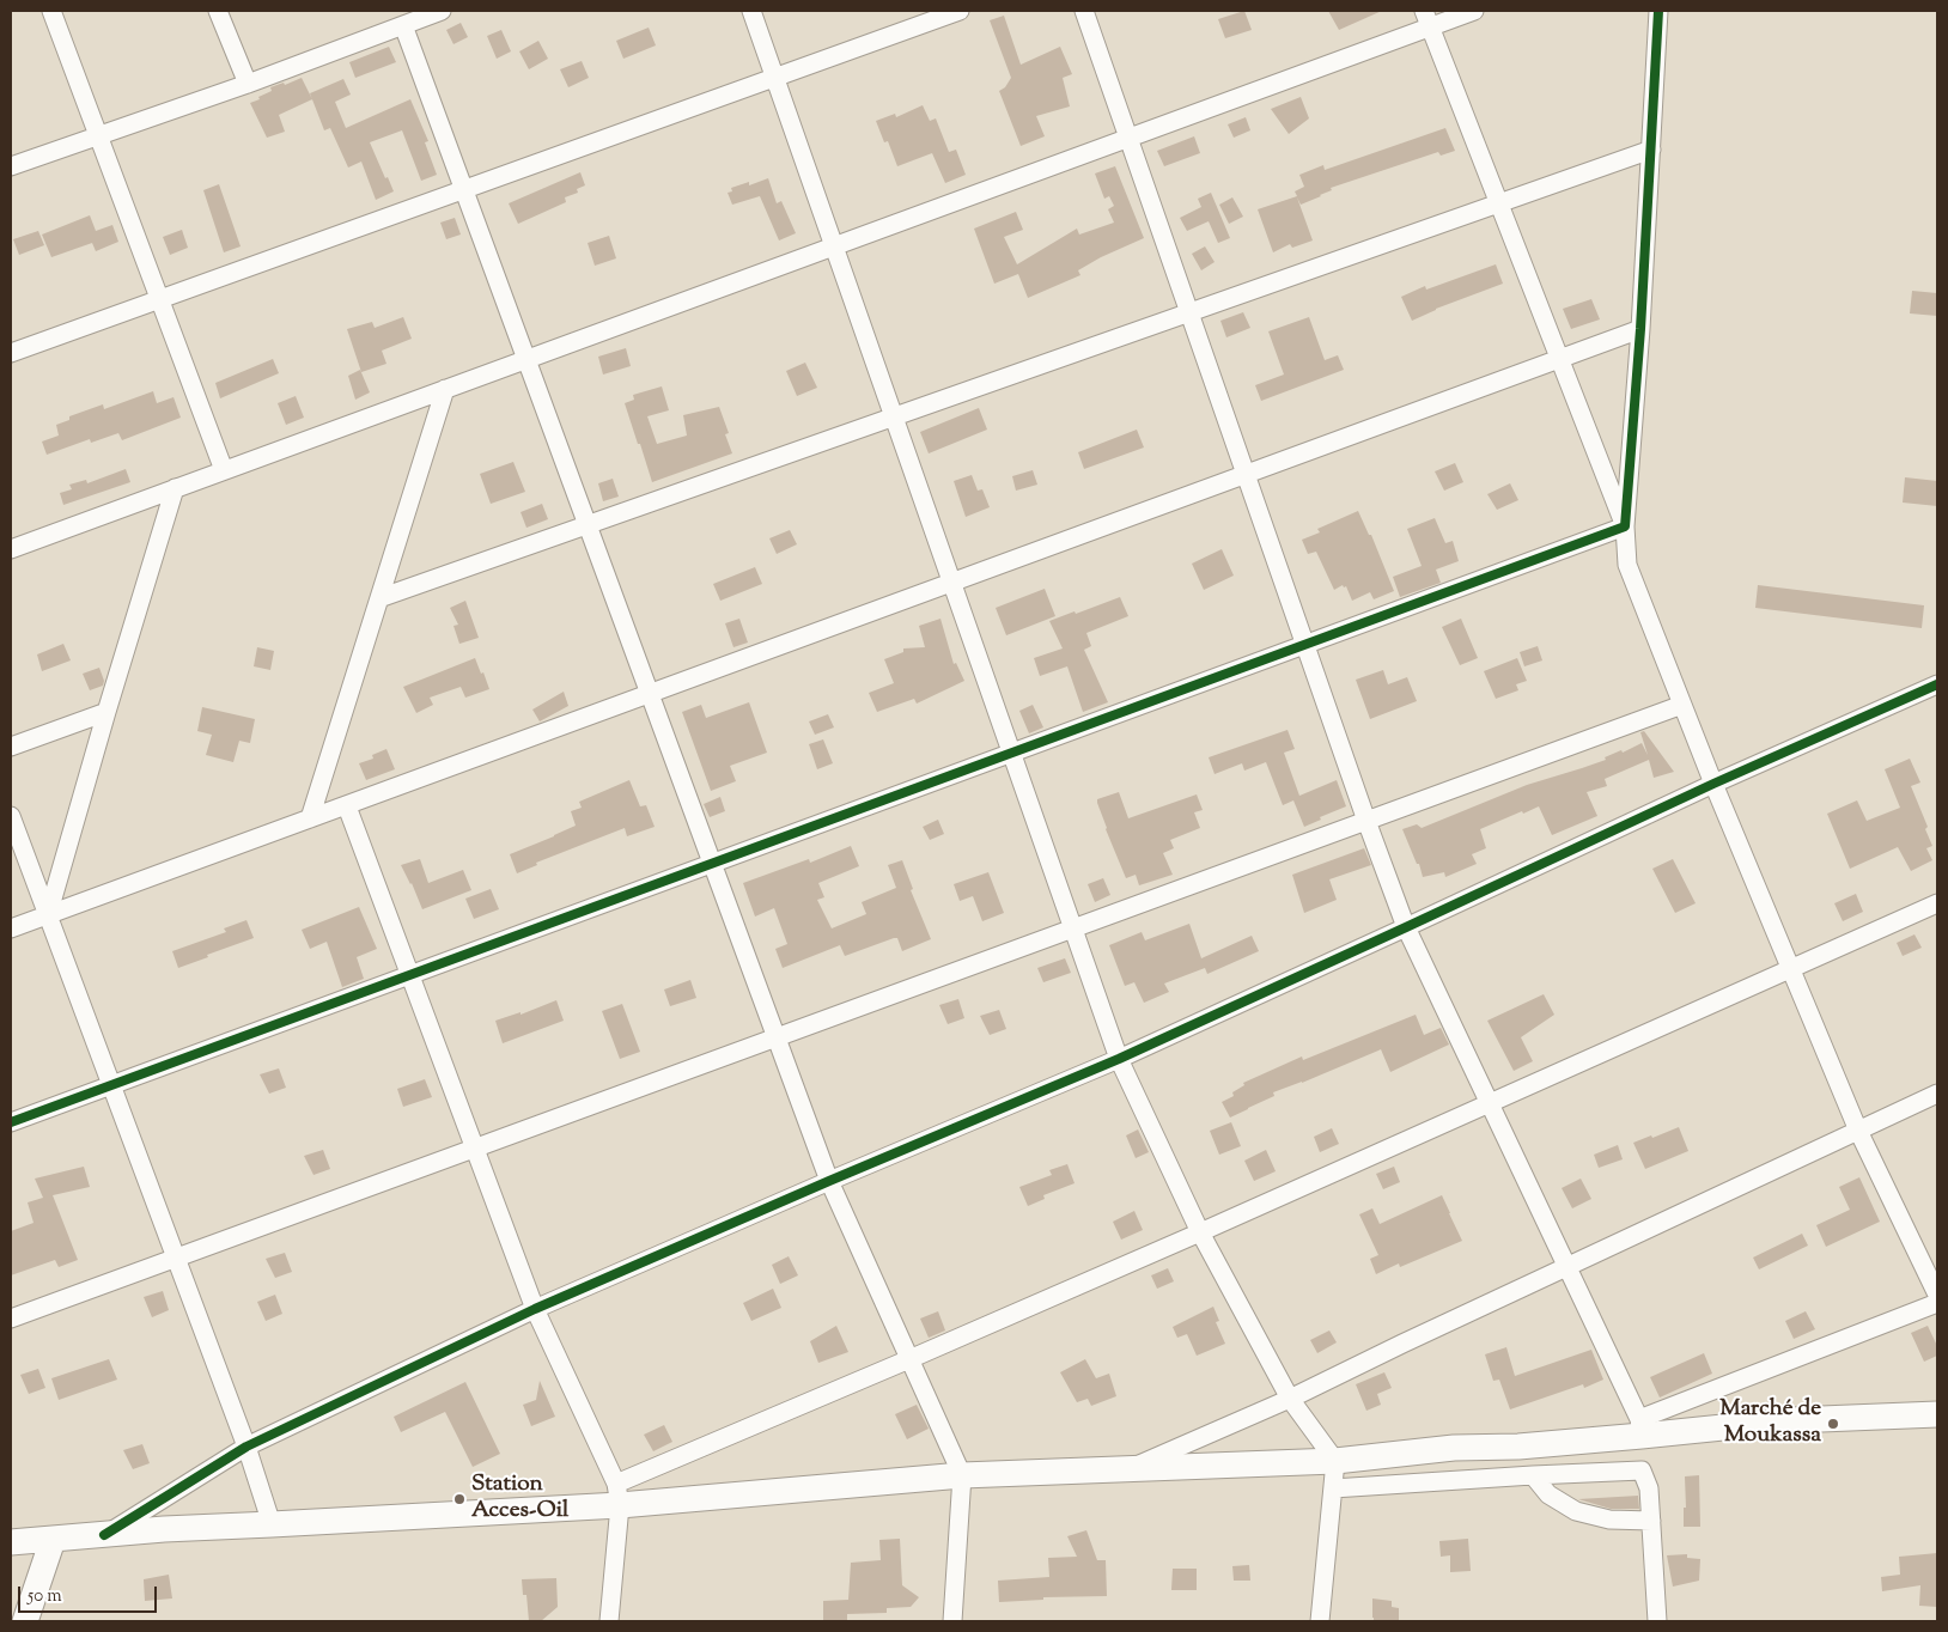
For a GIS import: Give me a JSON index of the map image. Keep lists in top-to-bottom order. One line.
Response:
{"places":["Marché de Moukassa","Station Acces-Oil"],"scale_bar":"50 m"}
